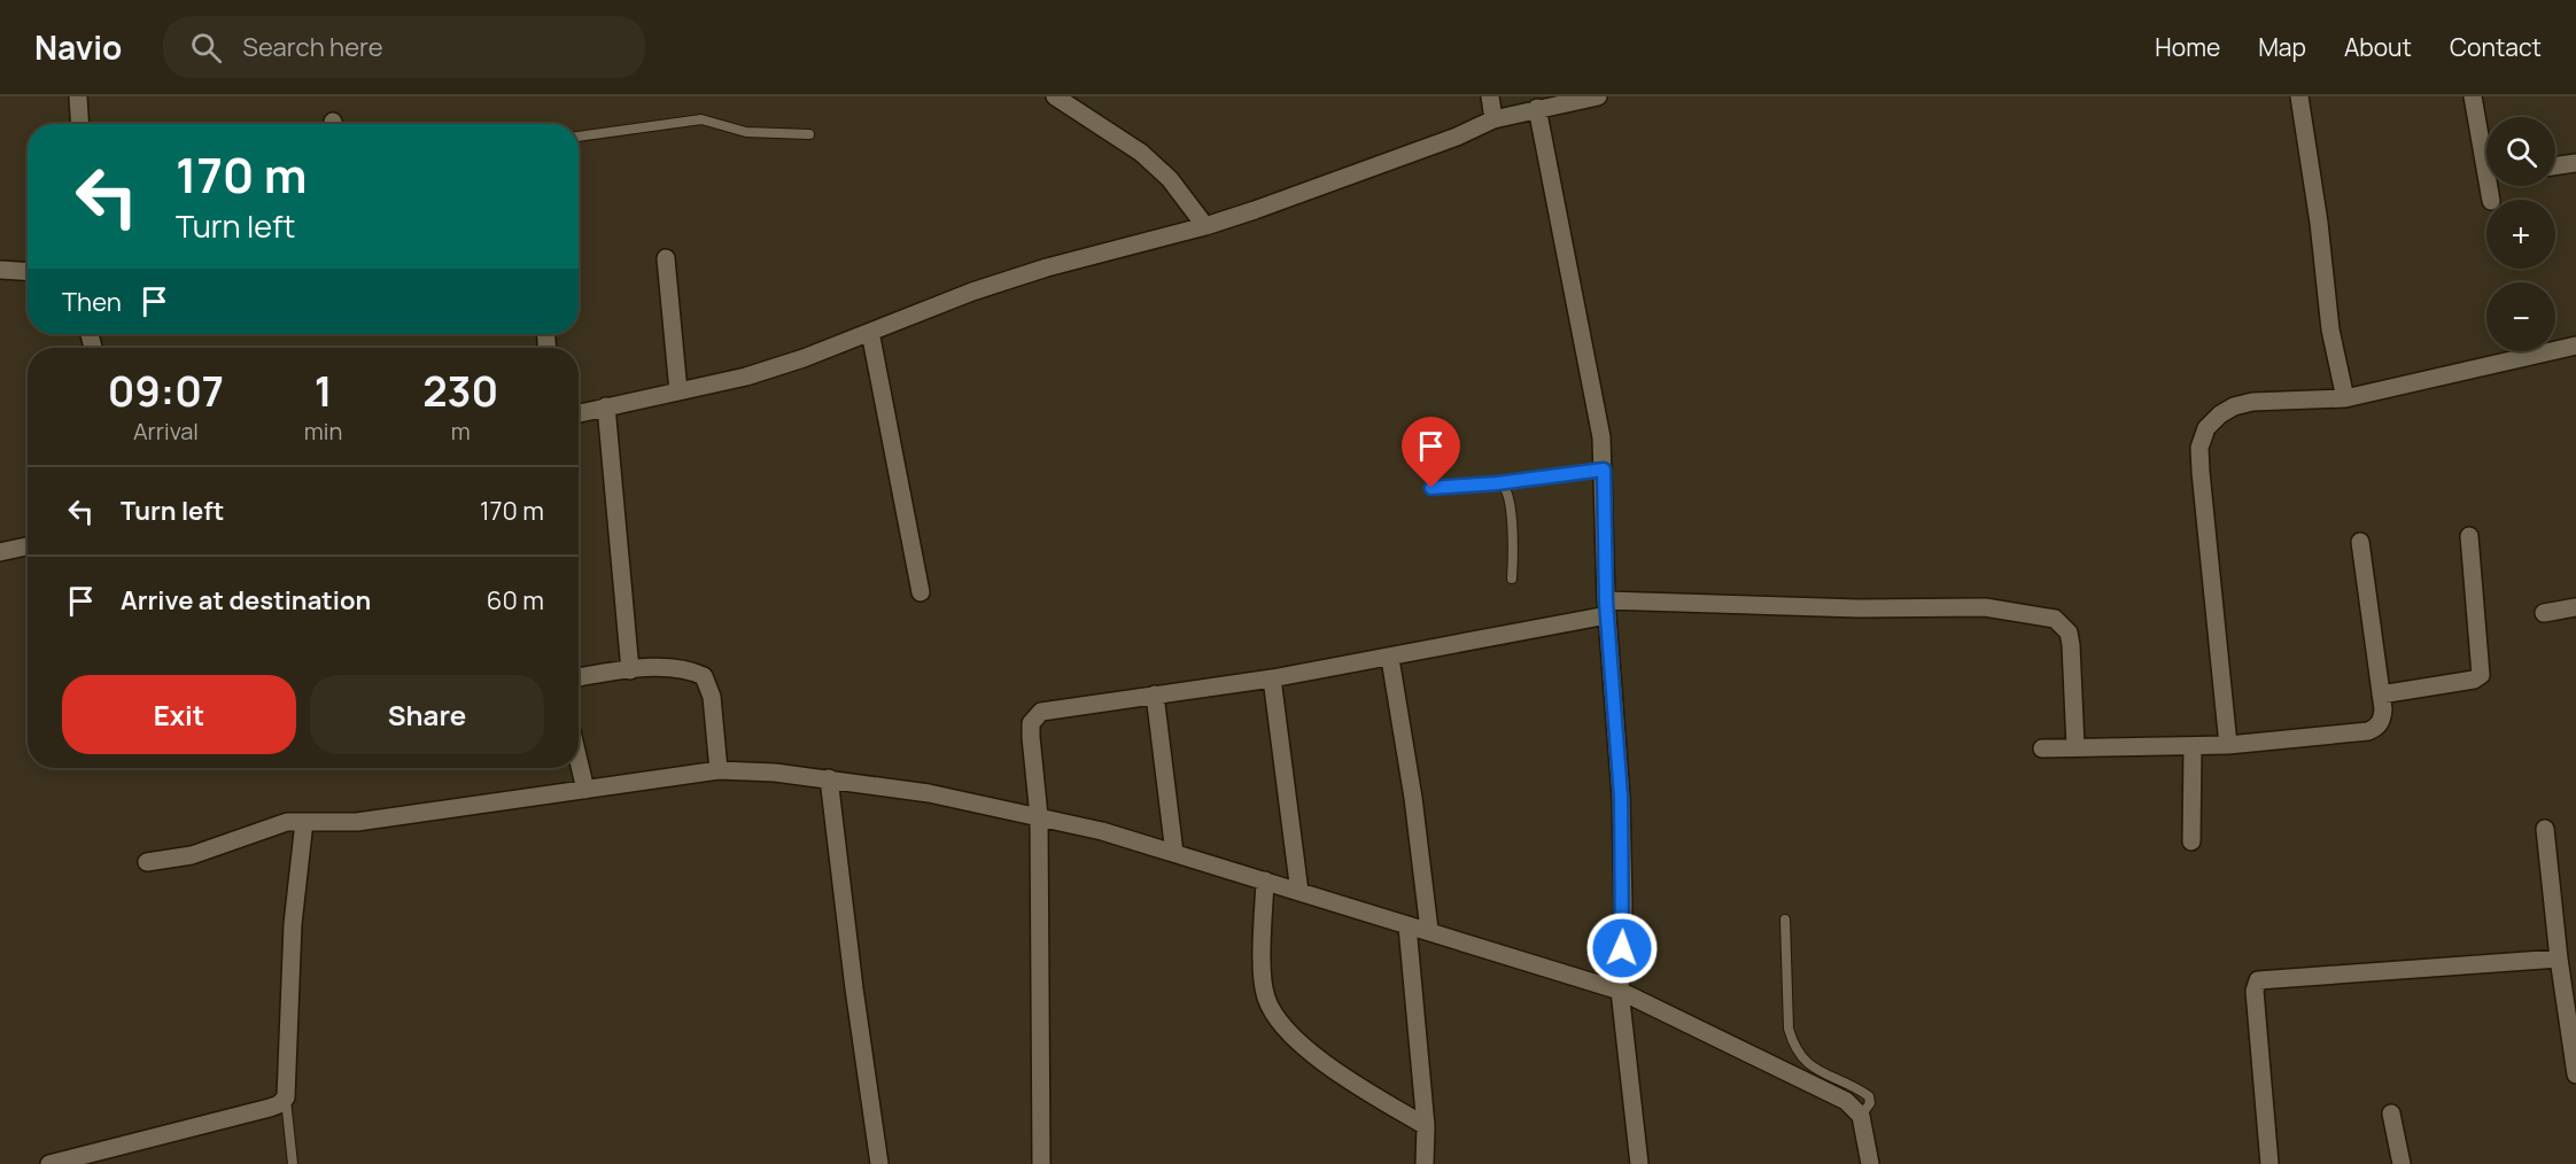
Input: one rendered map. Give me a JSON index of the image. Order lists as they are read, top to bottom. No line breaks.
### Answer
{"page":{"header":"Navio","search":"Search here","nav":["Home","Map","About","Contact"],"map_buttons":["+","−"],"turn":["170 m","Turn left"],"then":"Then","eta":["09:07","Arrival","1","min","230","m"],"list":[{"name":"Turn left","value":"170 m"},{"name":"Arrive at destination","value":"60 m"}],"buttons":["Exit","Share"]}}
